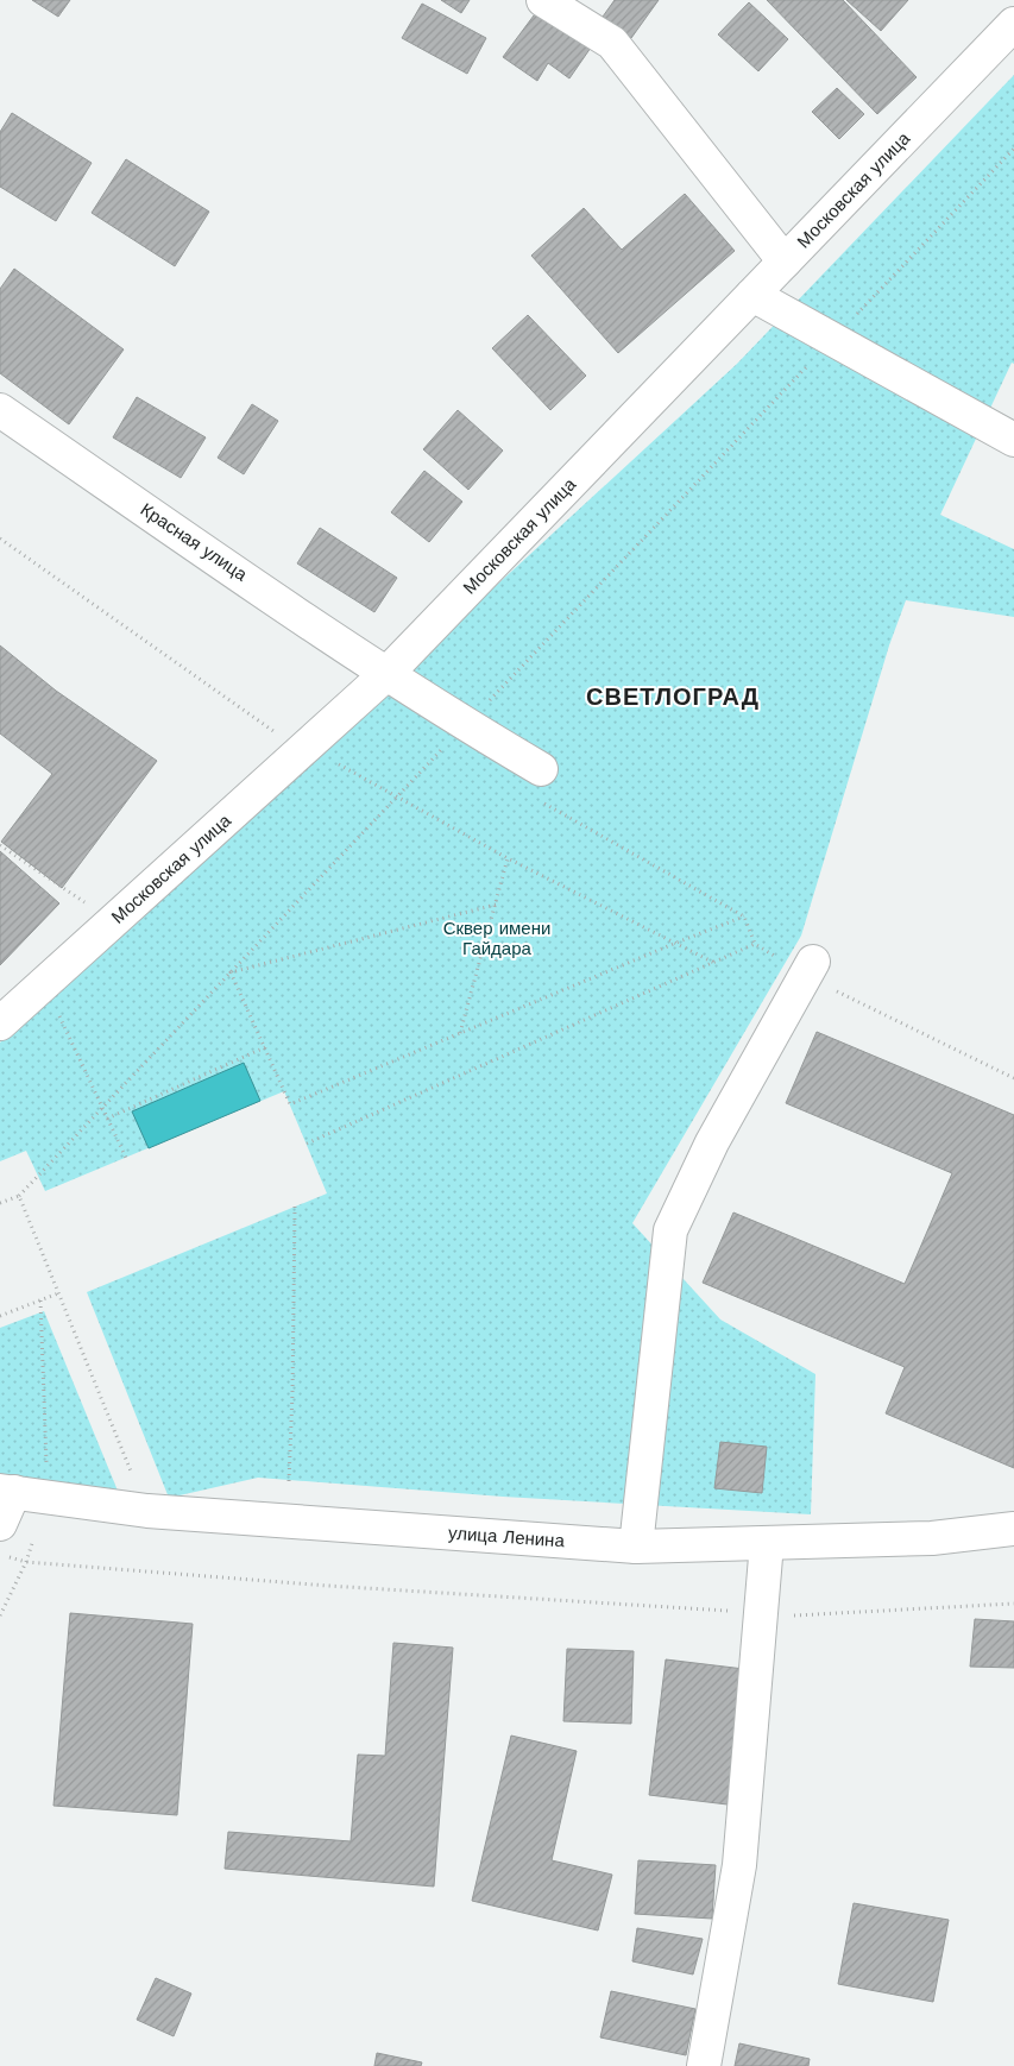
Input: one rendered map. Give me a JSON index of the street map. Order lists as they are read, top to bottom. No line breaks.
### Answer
{"streets":{"street":["Московская улица","Красная улица","улица Ленина"]},"crossings":[["Московская улица","Красная улица"]],"districts":["СВЕТЛОГРАД"],"parks":["Сквер имени Гайдара"]}
